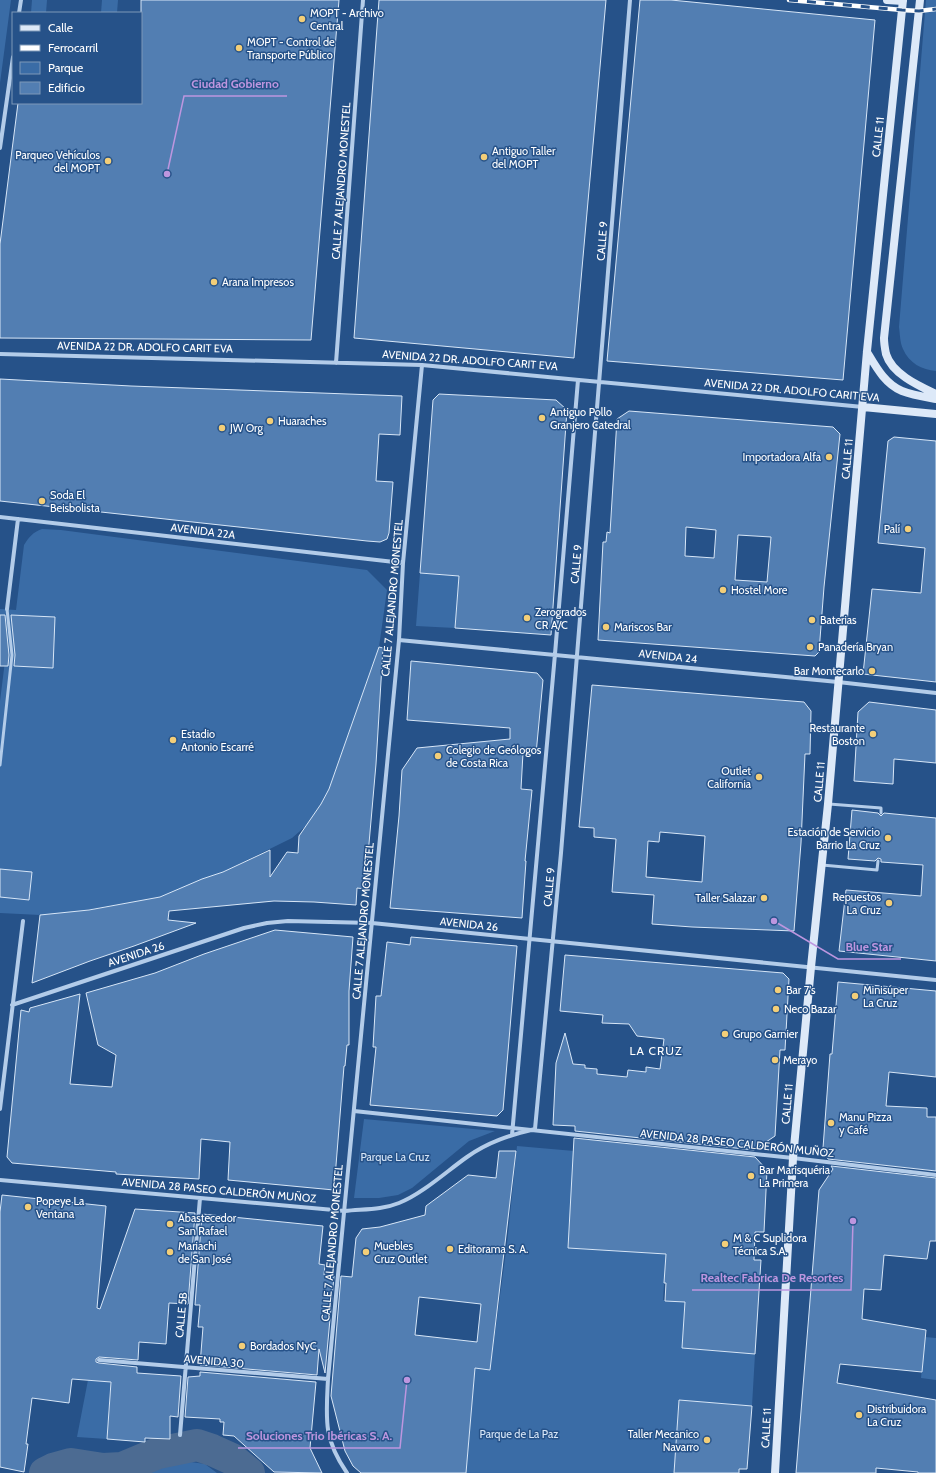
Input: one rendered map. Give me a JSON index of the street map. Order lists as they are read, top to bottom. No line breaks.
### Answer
{"streets":{"main road":["CALLE 11","AVENIDA 22 DR. ADOLFO CARIT EVA"],"street":["CALLE 7 ALEJANDRO MONESTEL","CALLE 9","AVENIDA 22A","AVENIDA 24","AVENIDA 26","AVENIDA 28 PASEO CALDERÓN MUÑOZ","CALLE 5B","AVENIDA 30"]},"crossings":[["CALLE 11","AVENIDA 22 DR. ADOLFO CARIT EVA"],["CALLE 11","AVENIDA 24"],["CALLE 11","AVENIDA 26"],["CALLE 11","AVENIDA 28 PASEO CALDERÓN MUÑOZ"],["CALLE 7 ALEJANDRO MONESTEL","AVENIDA 22 DR. ADOLFO CARIT EVA"],["CALLE 7 ALEJANDRO MONESTEL","AVENIDA 22A"],["CALLE 7 ALEJANDRO MONESTEL","AVENIDA 24"],["CALLE 7 ALEJANDRO MONESTEL","AVENIDA 26"],["CALLE 7 ALEJANDRO MONESTEL","AVENIDA 28 PASEO CALDERÓN MUÑOZ"],["CALLE 7 ALEJANDRO MONESTEL","AVENIDA 30"],["CALLE 9","AVENIDA 22 DR. ADOLFO CARIT EVA"],["CALLE 9","AVENIDA 24"],["CALLE 9","AVENIDA 26"],["CALLE 9","AVENIDA 28 PASEO CALDERÓN MUÑOZ"],["AVENIDA 28 PASEO CALDERÓN MUÑOZ","CALLE 5B"],["CALLE 5B","AVENIDA 30"]],"districts":["LA CRUZ"],"parks":["Parque La Cruz","Parque de La Paz"],"places":["MOPT - Archivo Central","MOPT - Control de Transporte Público","Antiguo Taller del MOPT","Parqueo Vehículos del MOPT","Ciudad Gobierno","Arana Impresos","Antiguo Pollo Granjero Catedral","Huaraches","JW Org","Importadora Alfa","Soda El Beisbolista","Palí","Hostel More","Zerogrados CR A/C","Baterias","Mariscos Bar","Panadería Bryan","Bar Montecarlo","Restaurante Boston","Estadio Antonio Escarré","Colegio de Geólogos de Costa Rica","Outlet California","Estación de Servicio Barrio La Cruz","Taller Salazar","Repuestos La Cruz","Blue Star","Bar 7's","Minisúper La Cruz","Neco Bazar","Grupo Garnier","Merayo","Manu Pizza y Café","Bar Marisquéria La Primera","Popeye La Ventana","Realtec Fabrica De Resortes","Abastecedor San Rafael","M & C Suplidora Técnica S.A.","Editorama S. A.","Mariachi de San José","Muebles Cruz Outlet","Bordados NyC","Soluciones Trio Ibéricas S. A.","Distribuidora La Cruz","Taller Mecanico Navarro"],"legend":["Calle","Ferrocarril","Parque","Edificio"]}
